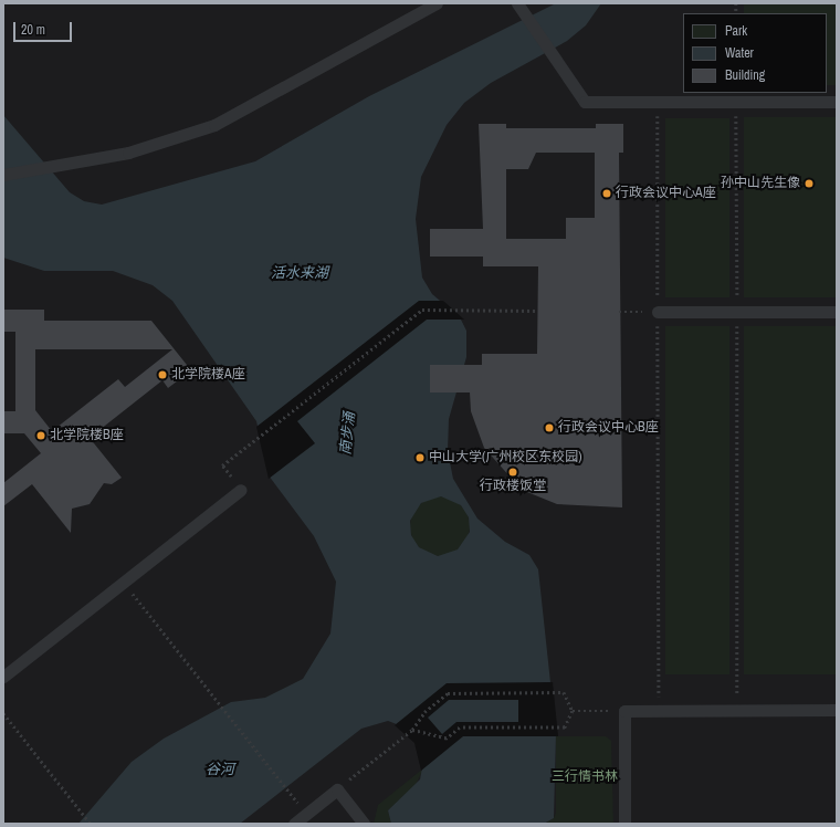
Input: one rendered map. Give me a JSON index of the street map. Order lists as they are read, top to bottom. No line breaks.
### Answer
{"water":["活水来湖","南步涌","谷河"],"parks":["三行情书林"],"places":["孙中山先生像","行政会议中心A座","北学院楼A座","行政会议中心B座","北学院楼B座","中山大学(广州校区东校园)","行政楼饭堂"],"legend":["Park","Water","Building"],"scale_bar":"20 m"}
